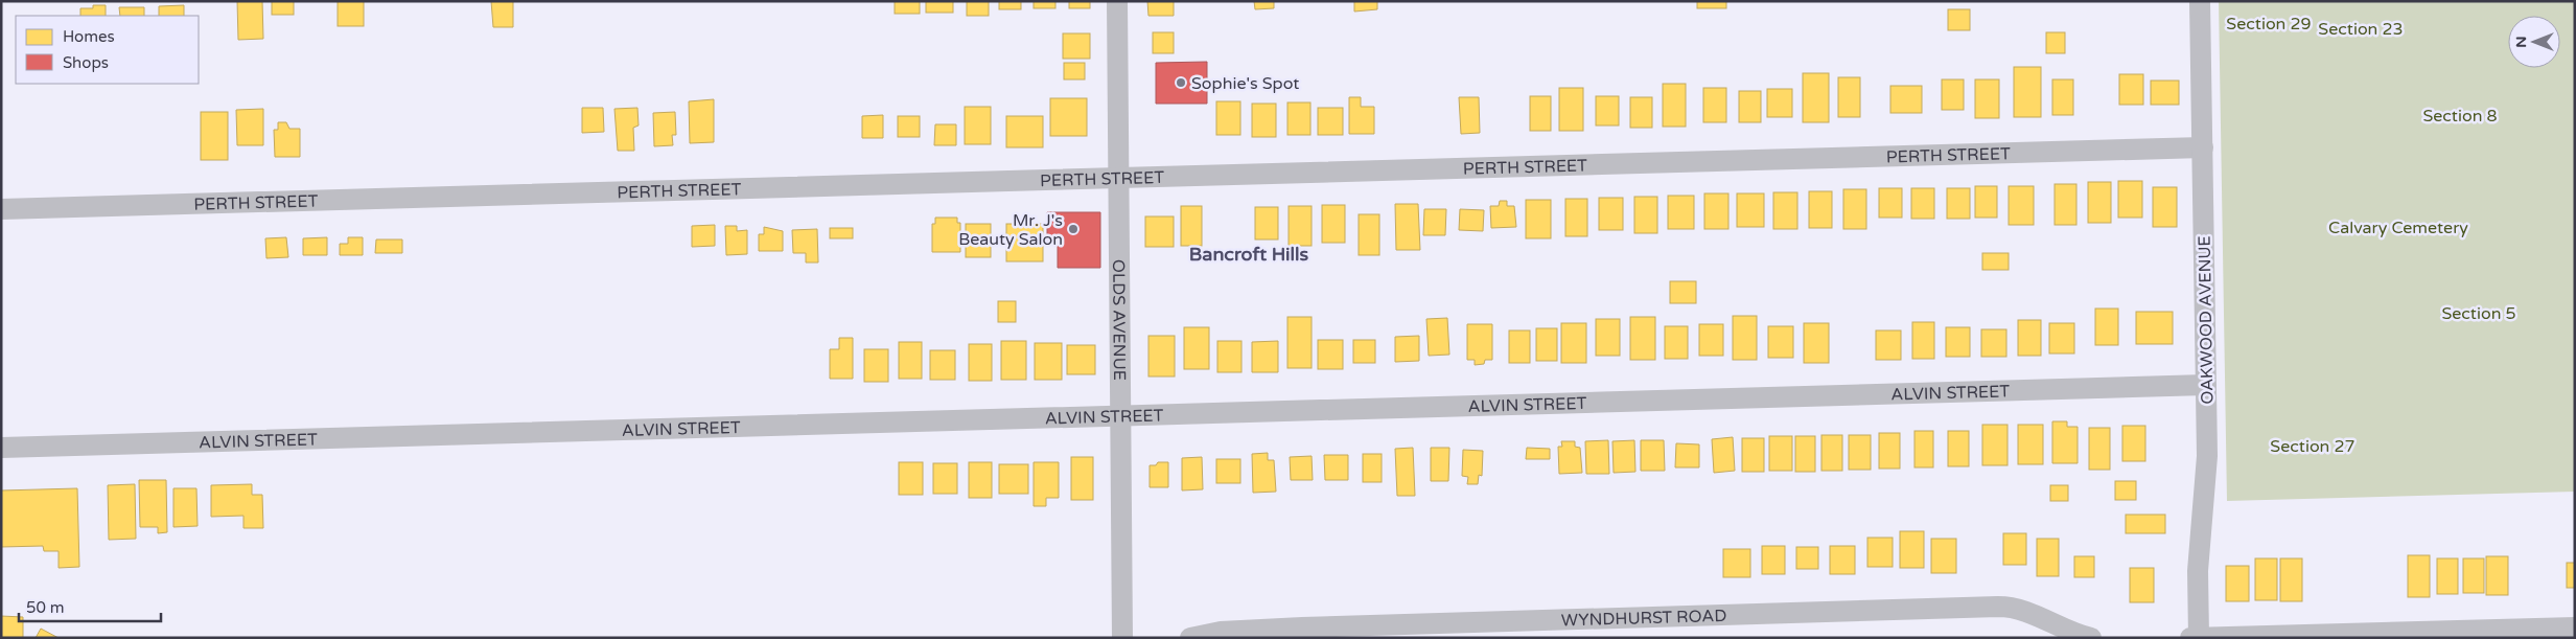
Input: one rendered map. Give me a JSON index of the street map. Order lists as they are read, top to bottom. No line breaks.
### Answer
{"streets":{"street":["PERTH STREET","OLDS AVENUE","OAKWOOD AVENUE","ALVIN STREET","WYNDHURST ROAD"]},"crossings":[["PERTH STREET","OLDS AVENUE"],["PERTH STREET","OAKWOOD AVENUE"],["OLDS AVENUE","ALVIN STREET"],["OAKWOOD AVENUE","ALVIN STREET"]],"districts":["Bancroft Hills"],"parks":["Section 29","Section 23","Section 8","Calvary Cemetery","Section 5","Section 27"],"places":["Sophie's Spot","Mr. J's Beauty Salon"],"legend":["Homes","Shops"],"scale_bar":"50 m","north":"left"}
